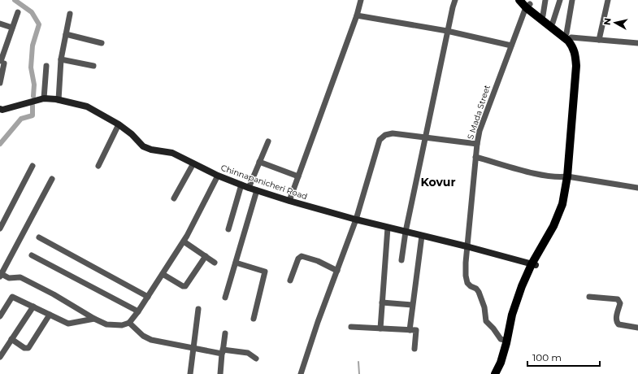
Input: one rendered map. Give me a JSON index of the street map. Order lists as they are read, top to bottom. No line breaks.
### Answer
{"streets":{"street":["S Mada Street","Chinnapanicheri Road"]},"crossings":[["S Mada Street","Chinnapanicheri Road"]],"districts":["Kovur"],"scale_bar":"100 m","north":"left"}
